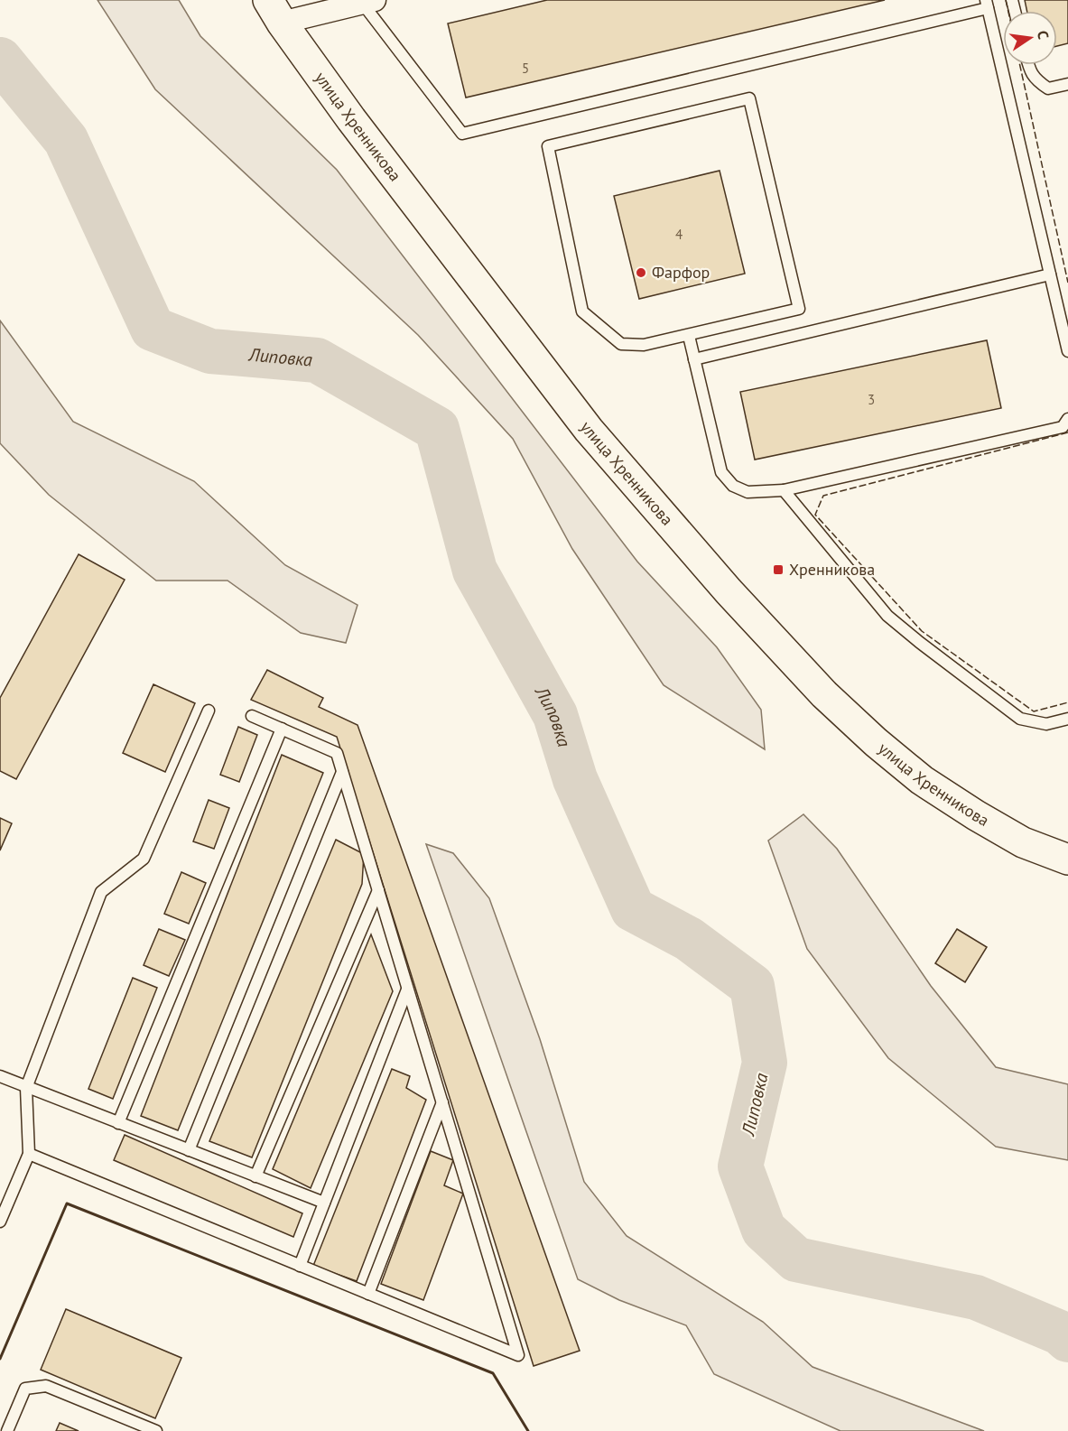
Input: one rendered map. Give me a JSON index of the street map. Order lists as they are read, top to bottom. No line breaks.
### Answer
{"streets":{"street":["улица Хренникова"]},"water":["Липовка"],"places":{"other":["Фарфор"],"transit":["Хренникова"]},"house_numbers":["5","4","3"],"north":"right"}
